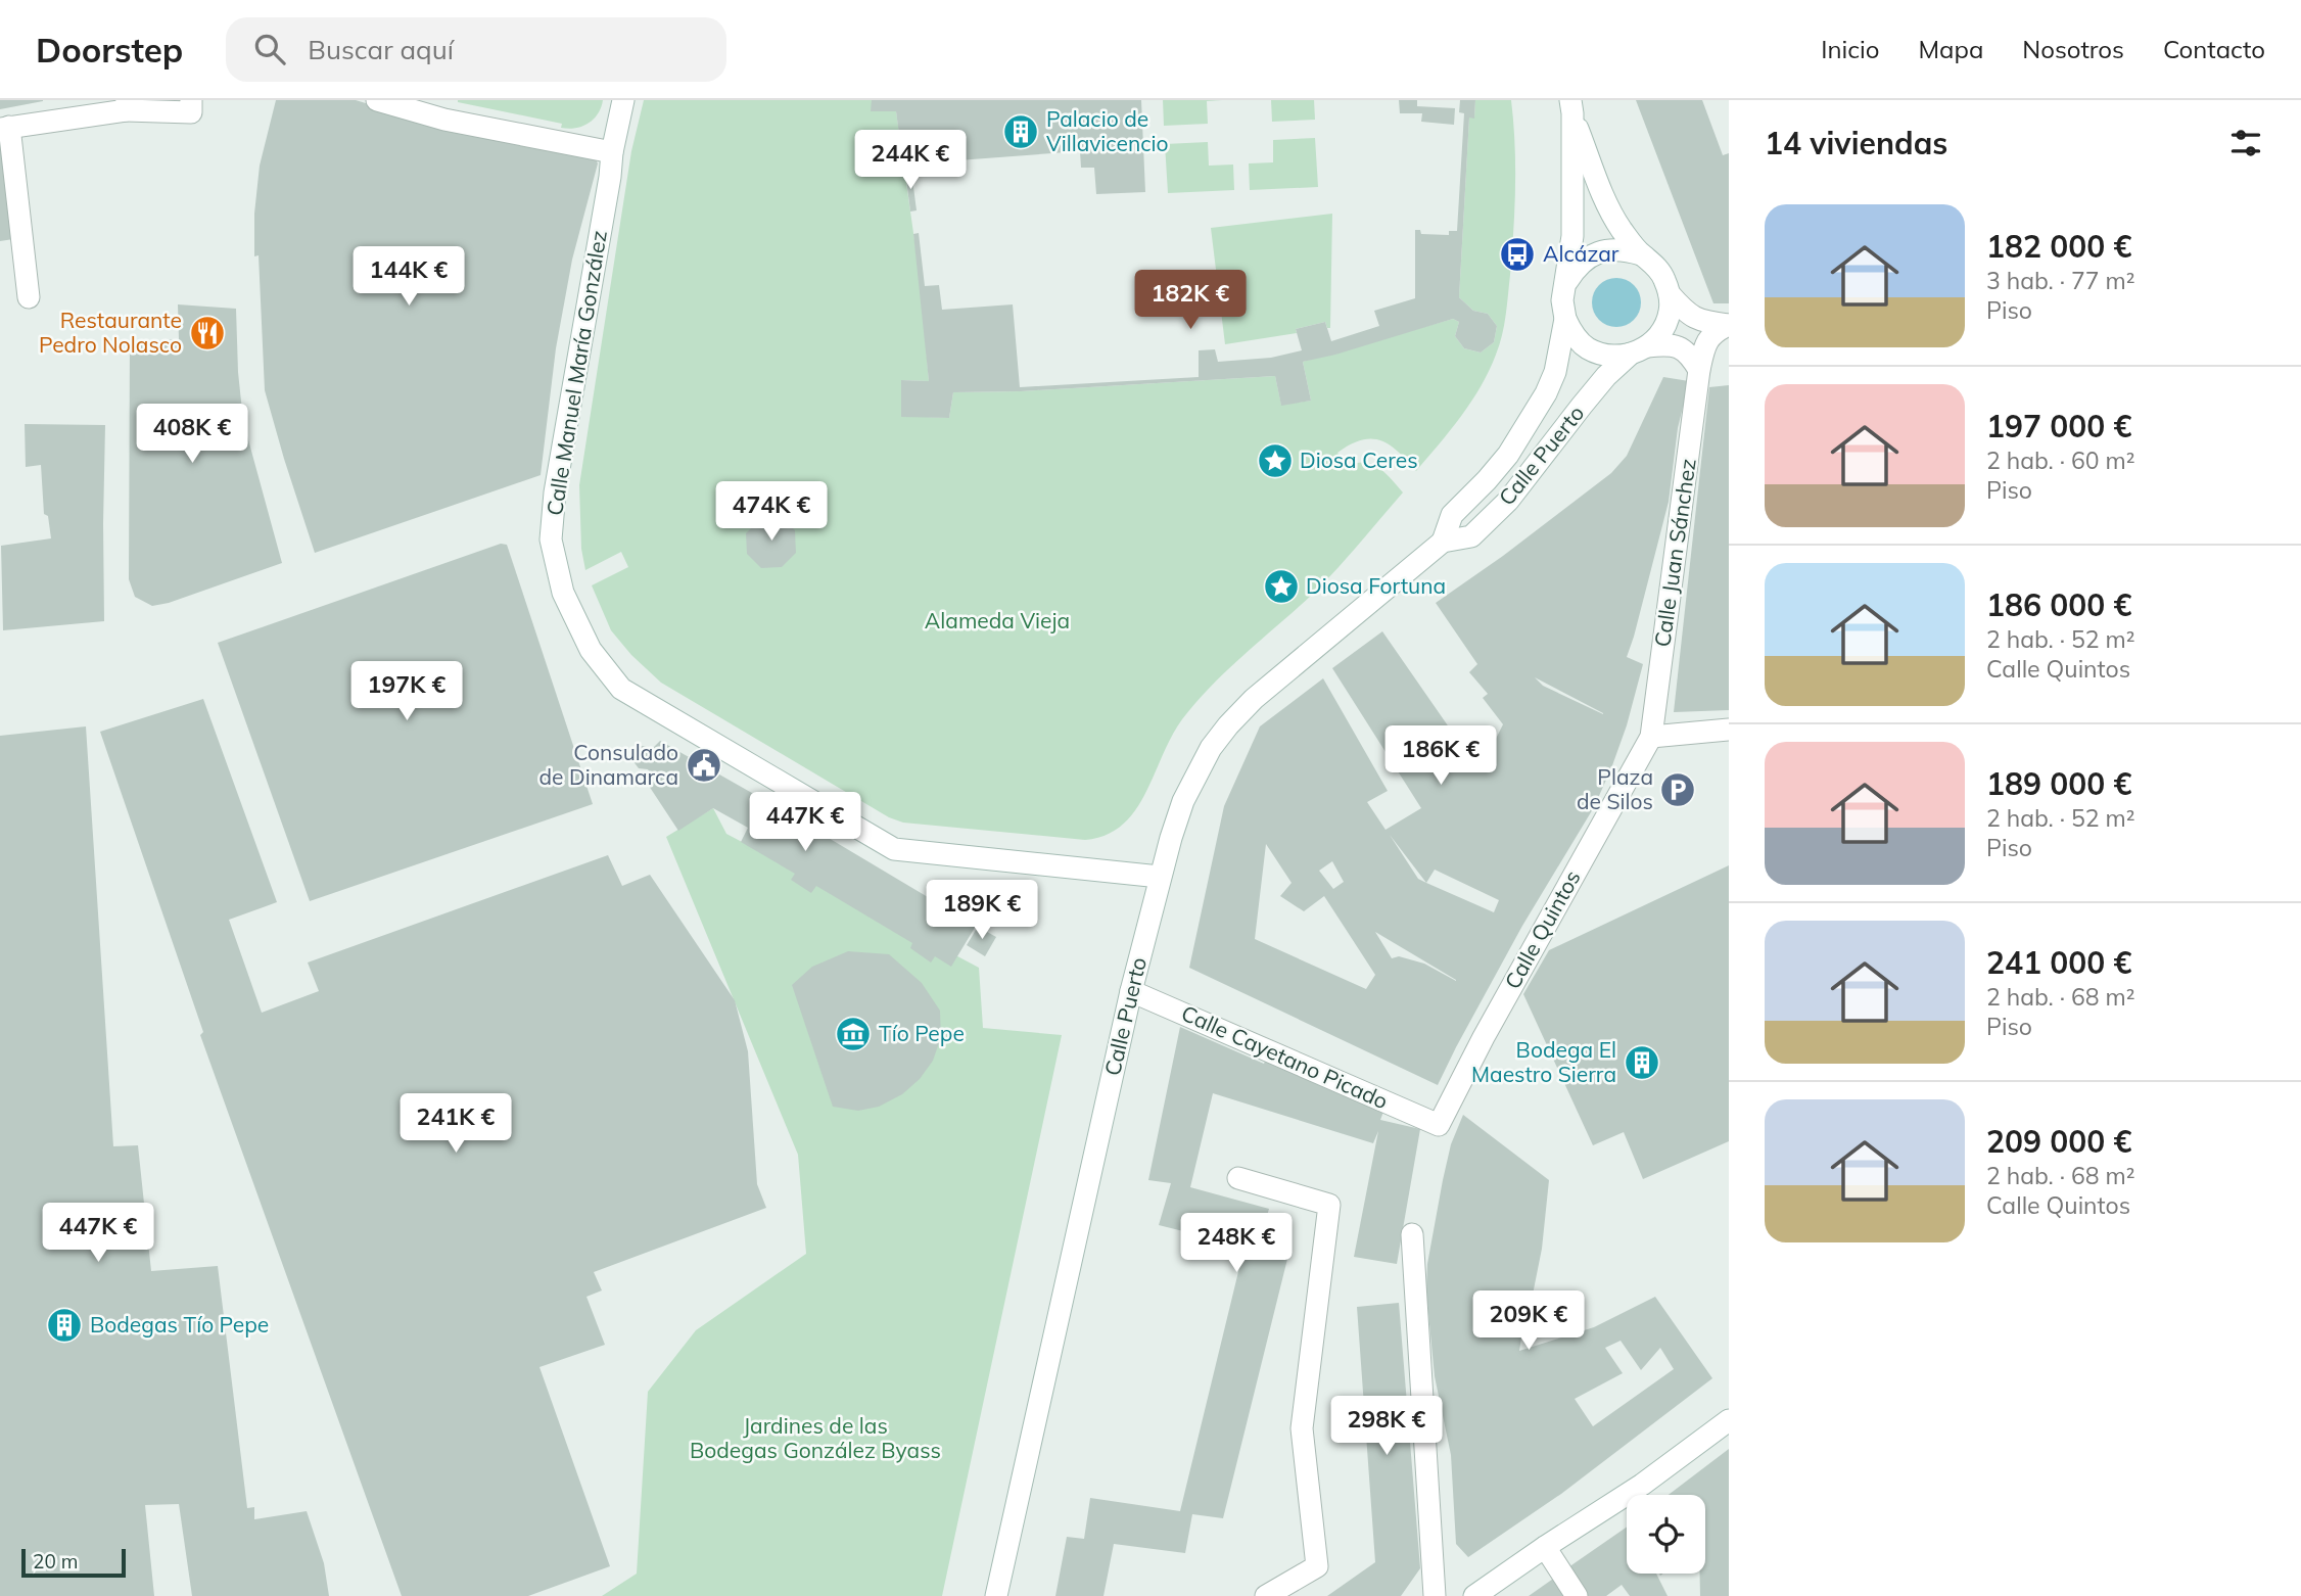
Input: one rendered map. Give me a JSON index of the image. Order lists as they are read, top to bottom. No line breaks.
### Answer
{"streets":{"street":["Calle Manuel María González","Calle Puerto","Calle Juan Sánchez","Calle Quintos","Calle Cayetano Picado"]},"crossings":[["Calle Manuel María González","Calle Puerto"],["Calle Puerto","Calle Cayetano Picado"],["Calle Juan Sánchez","Calle Quintos"],["Calle Quintos","Calle Cayetano Picado"]],"parks":["Alameda Vieja","Jardines de las Bodegas González Byass"],"places":{"building":["Palacio de Villavicencio","Bodega El Maestro Sierra","Bodegas Tío Pepe"],"bus stop":["Alcázar"],"restaurant":["Restaurante Pedro Nolasco"],"place":["Diosa Ceres","Diosa Fortuna"],"public building":["Consulado de Dinamarca"],"parking":["Plaza de Silos"],"museum":["Tío Pepe"]},"scale_bar":"20 m","page":{"header":"Doorstep","search":"Buscar aquí","nav":["Inicio","Mapa","Nosotros","Contacto"],"heading":"14 viviendas","price":["244K €","144K €","182K €","408K €","474K €","197K €","186K €","447K €","189K €","241K €","447K €","248K €","209K €","298K €"],"list":[{"name":"182 000 €","note":"3 hab. · 77 m² · Piso"},{"name":"197 000 €","note":"2 hab. · 60 m² · Piso"},{"name":"186 000 €","note":"2 hab. · 52 m² · Calle Quintos"},{"name":"189 000 €","note":"2 hab. · 52 m² · Piso"},{"name":"241 000 €","note":"2 hab. · 68 m² · Piso"},{"name":"209 000 €","note":"2 hab. · 68 m² · Calle Quintos"}],"scale":"20 m"}}
